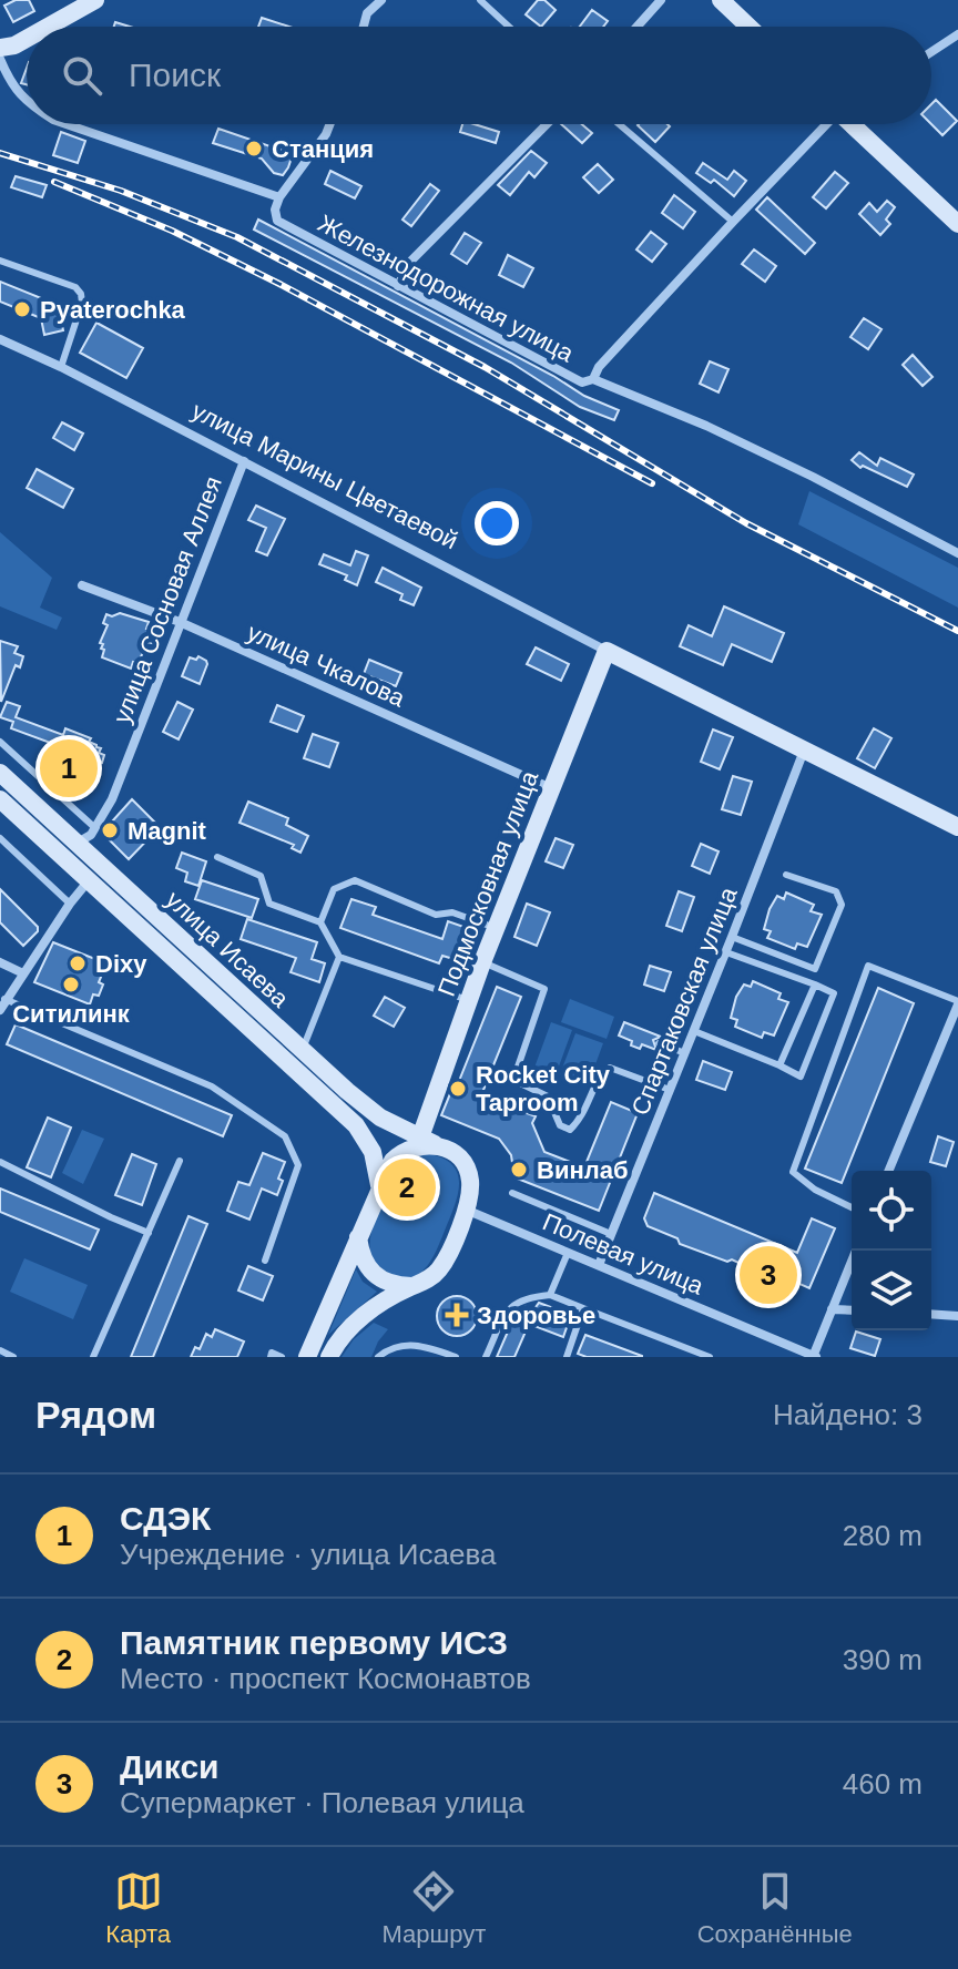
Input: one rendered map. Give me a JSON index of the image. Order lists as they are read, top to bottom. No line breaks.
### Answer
{"streets":{"main road":["улица Марины Цветаевой","Подмосковная улица","улица Исаева"],"street":["Железнодорожная улица","улица Сосновая Аллея","улица Чкалова","Спартаковская улица","Полевая улица"]},"crossings":[["улица Марины Цветаевой","улица Сосновая Аллея"],["улица Марины Цветаевой","Подмосковная улица"],["улица Марины Цветаевой","Спартаковская улица"],["улица Сосновая Аллея","улица Чкалова"],["улица Сосновая Аллея","улица Исаева"],["улица Чкалова","Подмосковная улица"],["Подмосковная улица","улица Исаева"],["Подмосковная улица","Полевая улица"],["улица Исаева","Полевая улица"],["Спартаковская улица","Полевая улица"]],"places":{"other":["Станция","Pyaterochka","Magnit","Dixy","Ситилинк","Rocket City Taproom","Винлаб"],"health":["Здоровье"]},"page":{"search":"Поиск","pins":["1","2","3"],"heading":["Рядом","Найдено: 3"],"list":[{"mark":"1","name":"СДЭК","note":"Учреждение · улица Исаева","value":"280 m"},{"mark":"2","name":"Памятник первому ИСЗ","note":"Место · проспект Космонавтов","value":"390 m"},{"mark":"3","name":"Дикси","note":"Супермаркет · Полевая улица","value":"460 m"}],"nav":["Карта","Маршрут","Сохранённые"]}}
